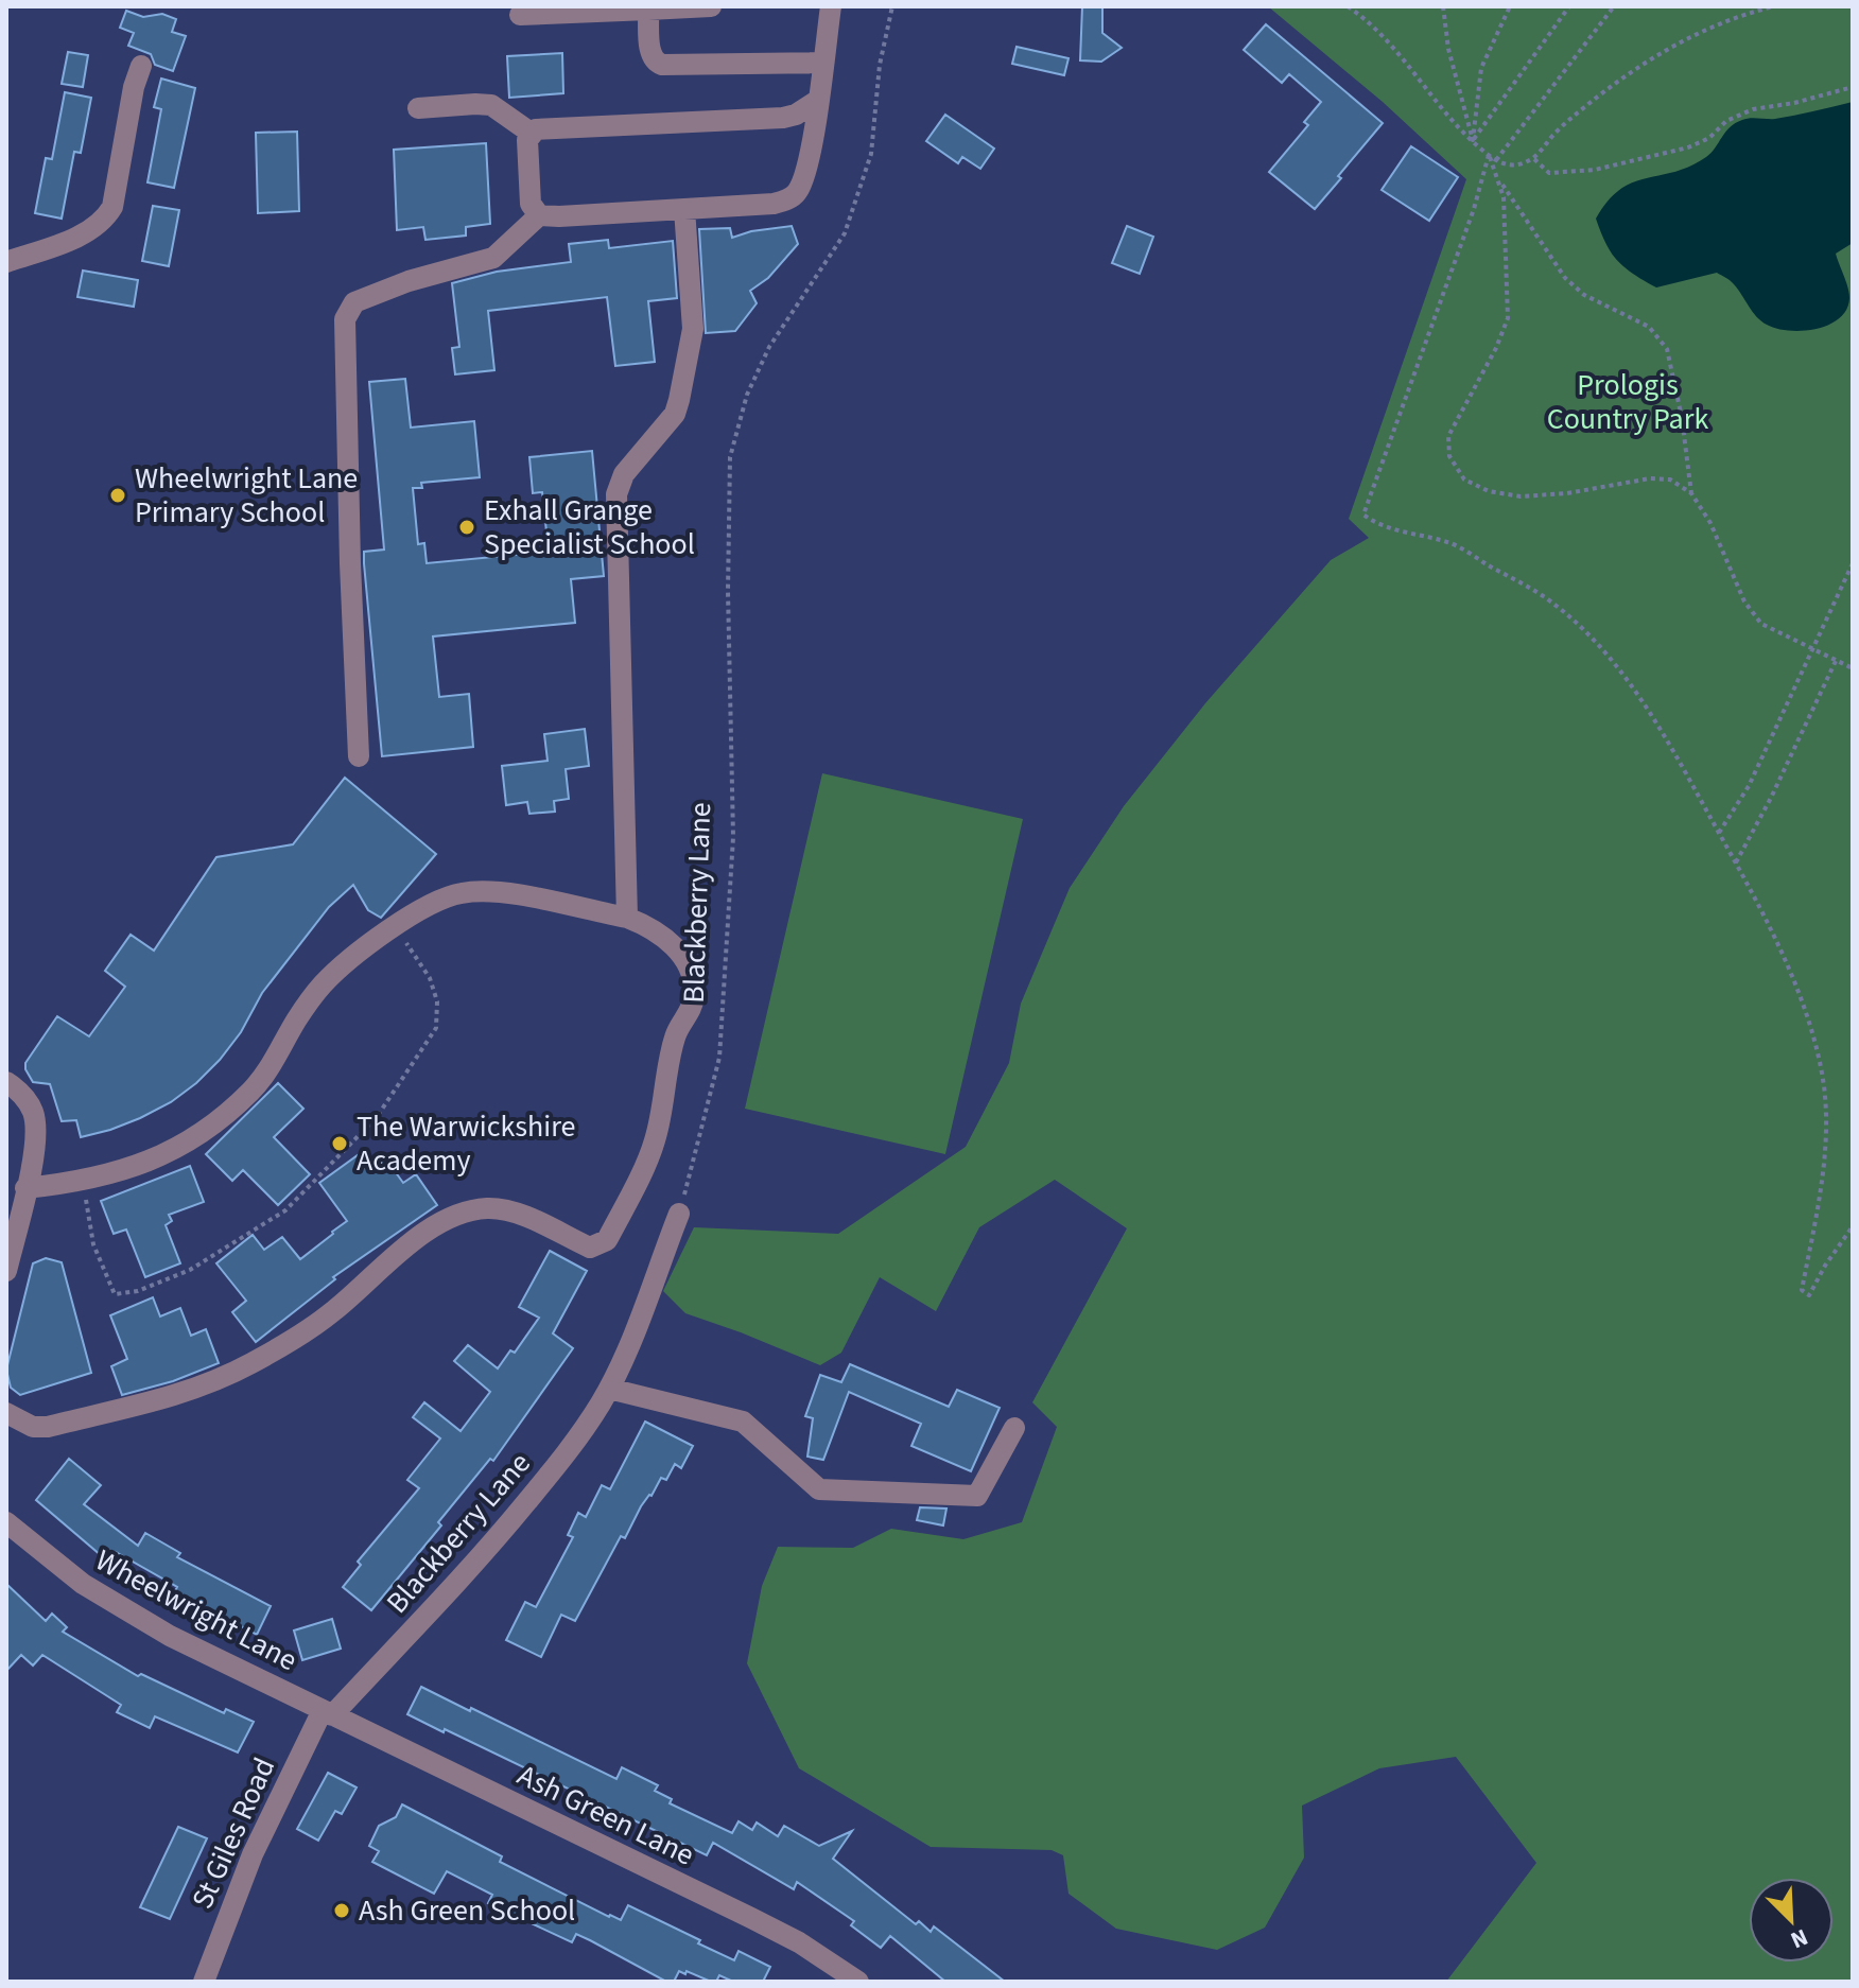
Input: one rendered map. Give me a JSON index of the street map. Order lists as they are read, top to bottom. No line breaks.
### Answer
{"streets":{"street":["Blackberry Lane","Wheelwright Lane","Ash Green Lane","St Giles Road"]},"crossings":[["Blackberry Lane","Wheelwright Lane"],["Blackberry Lane","Ash Green Lane"],["Blackberry Lane","St Giles Road"],["Wheelwright Lane","Ash Green Lane"],["Wheelwright Lane","St Giles Road"],["Ash Green Lane","St Giles Road"]],"parks":["Prologis Country Park"],"places":["Wheelwright Lane Primary School","Exhall Grange Specialist School","The Warwickshire Academy","Ash Green School"],"north":"bottom right"}
